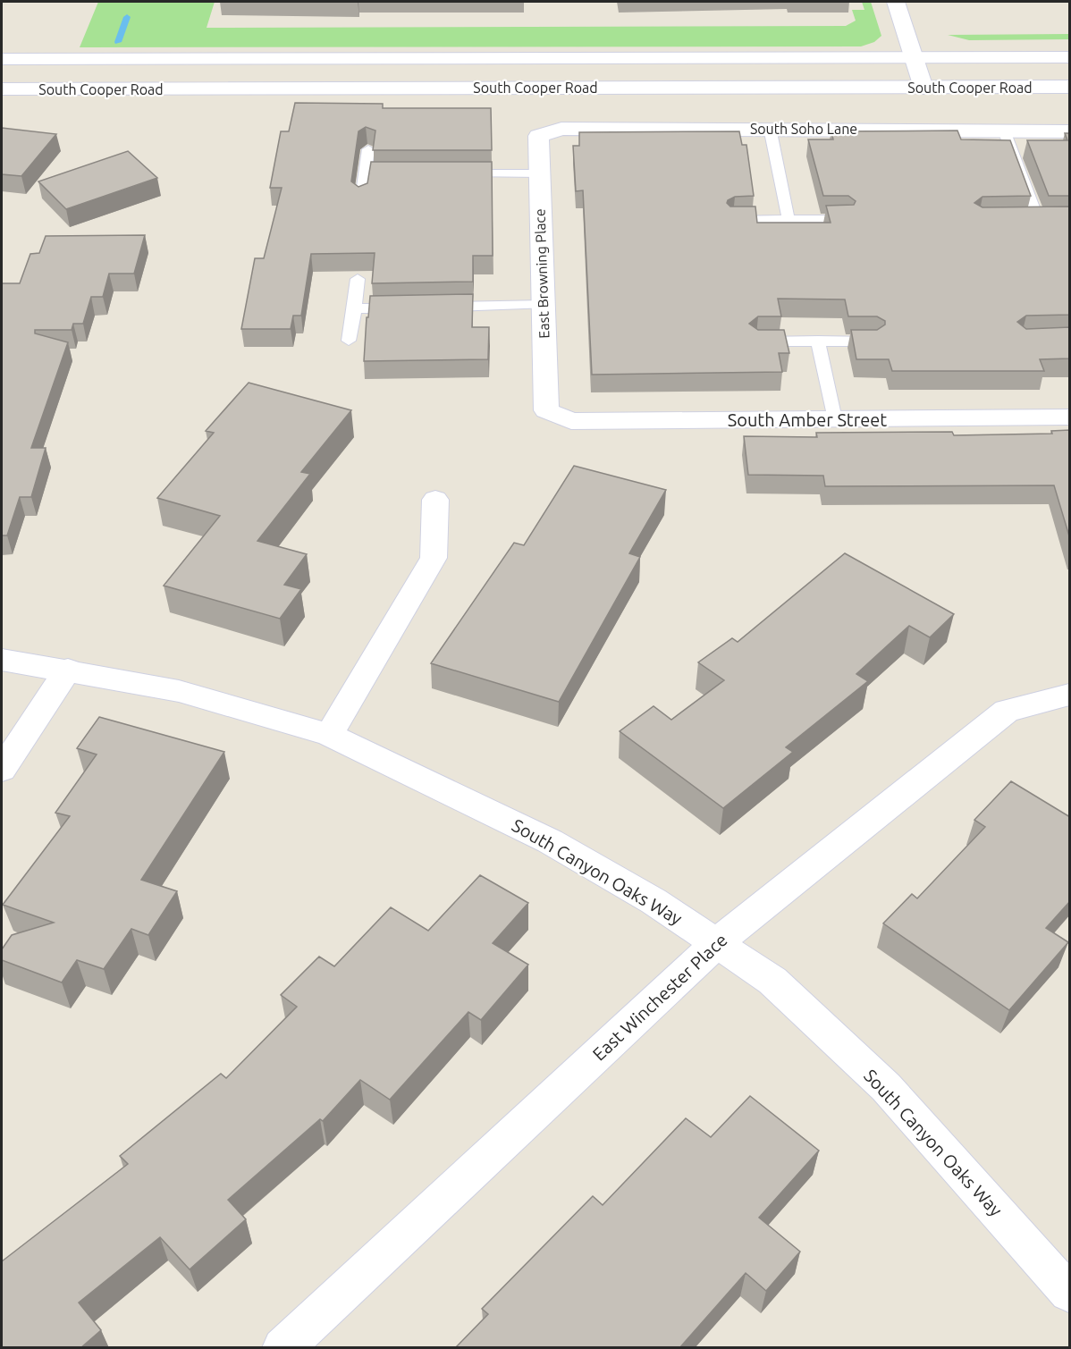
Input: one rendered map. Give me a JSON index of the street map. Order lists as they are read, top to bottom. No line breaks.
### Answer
{"streets":{"street":["South Cooper Road","South Soho Lane","East Browning Place","South Amber Street","South Canyon Oaks Way","East Winchester Place"]},"crossings":[["South Soho Lane","East Browning Place"],["East Browning Place","South Amber Street"],["South Canyon Oaks Way","East Winchester Place"]]}
